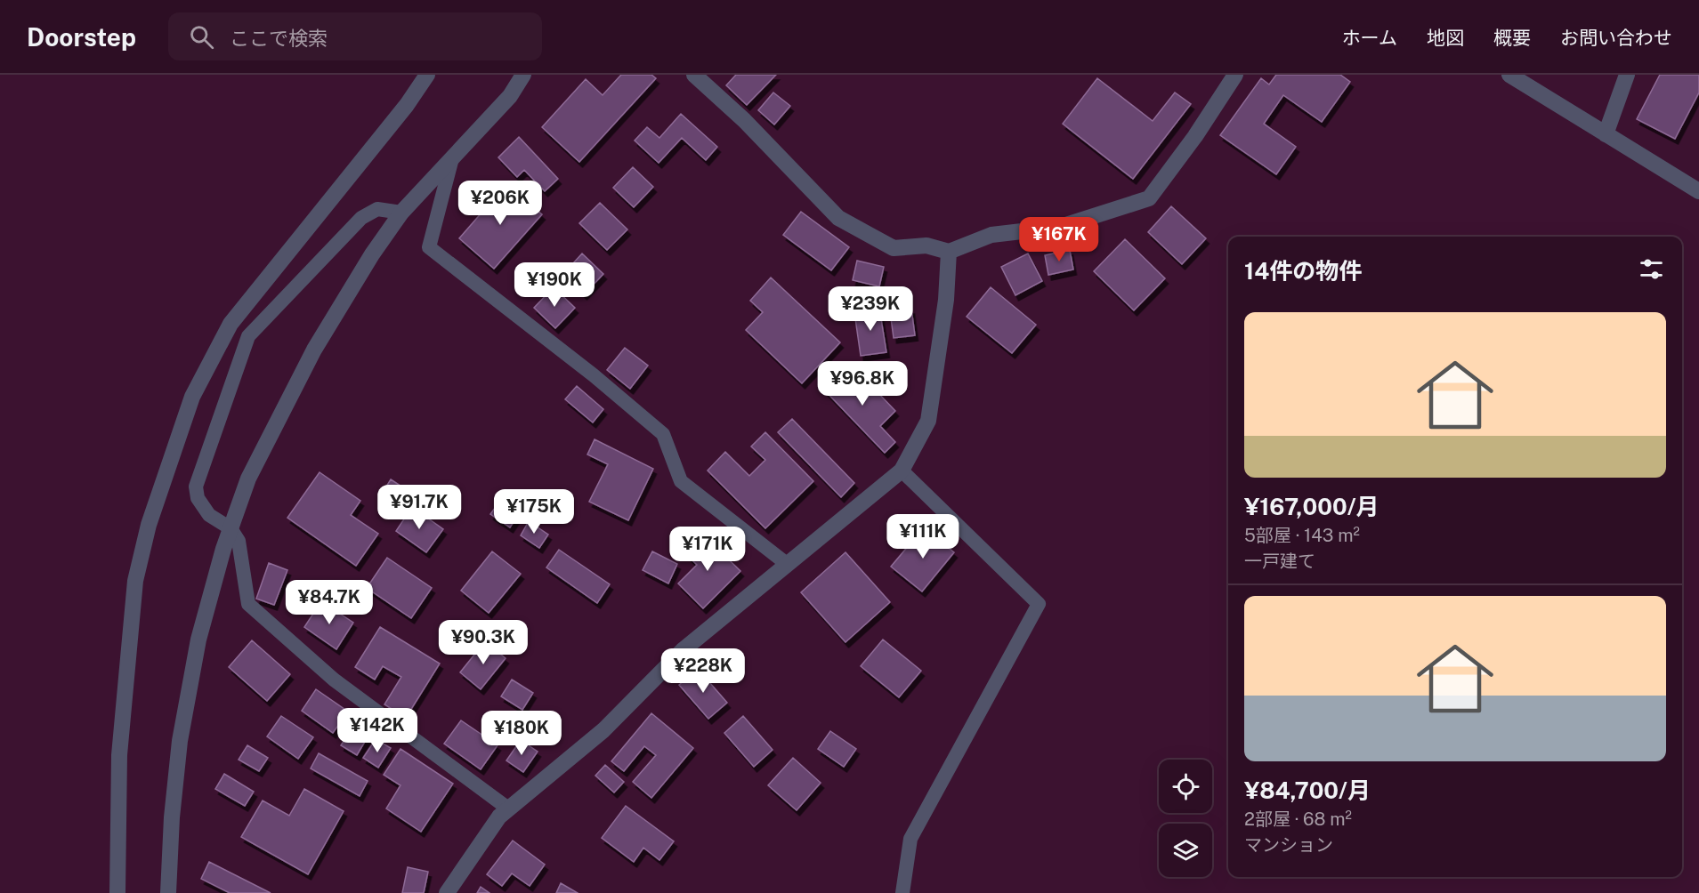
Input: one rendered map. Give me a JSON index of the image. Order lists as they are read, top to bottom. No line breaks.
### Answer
{"page":{"header":"Doorstep","search":"ここで検索","nav":["ホーム","地図","概要","お問い合わせ"],"price":["¥206K","¥167K","¥190K","¥239K","¥96.8K","¥91.7K","¥175K","¥111K","¥171K","¥84.7K","¥90.3K","¥228K","¥142K","¥180K"],"heading":"14件の物件","list":[{"name":"¥167,000/月","note":"5部屋 · 143 m² · 一戸建て"},{"name":"¥84,700/月","note":"2部屋 · 68 m² · マンション"}]}}
